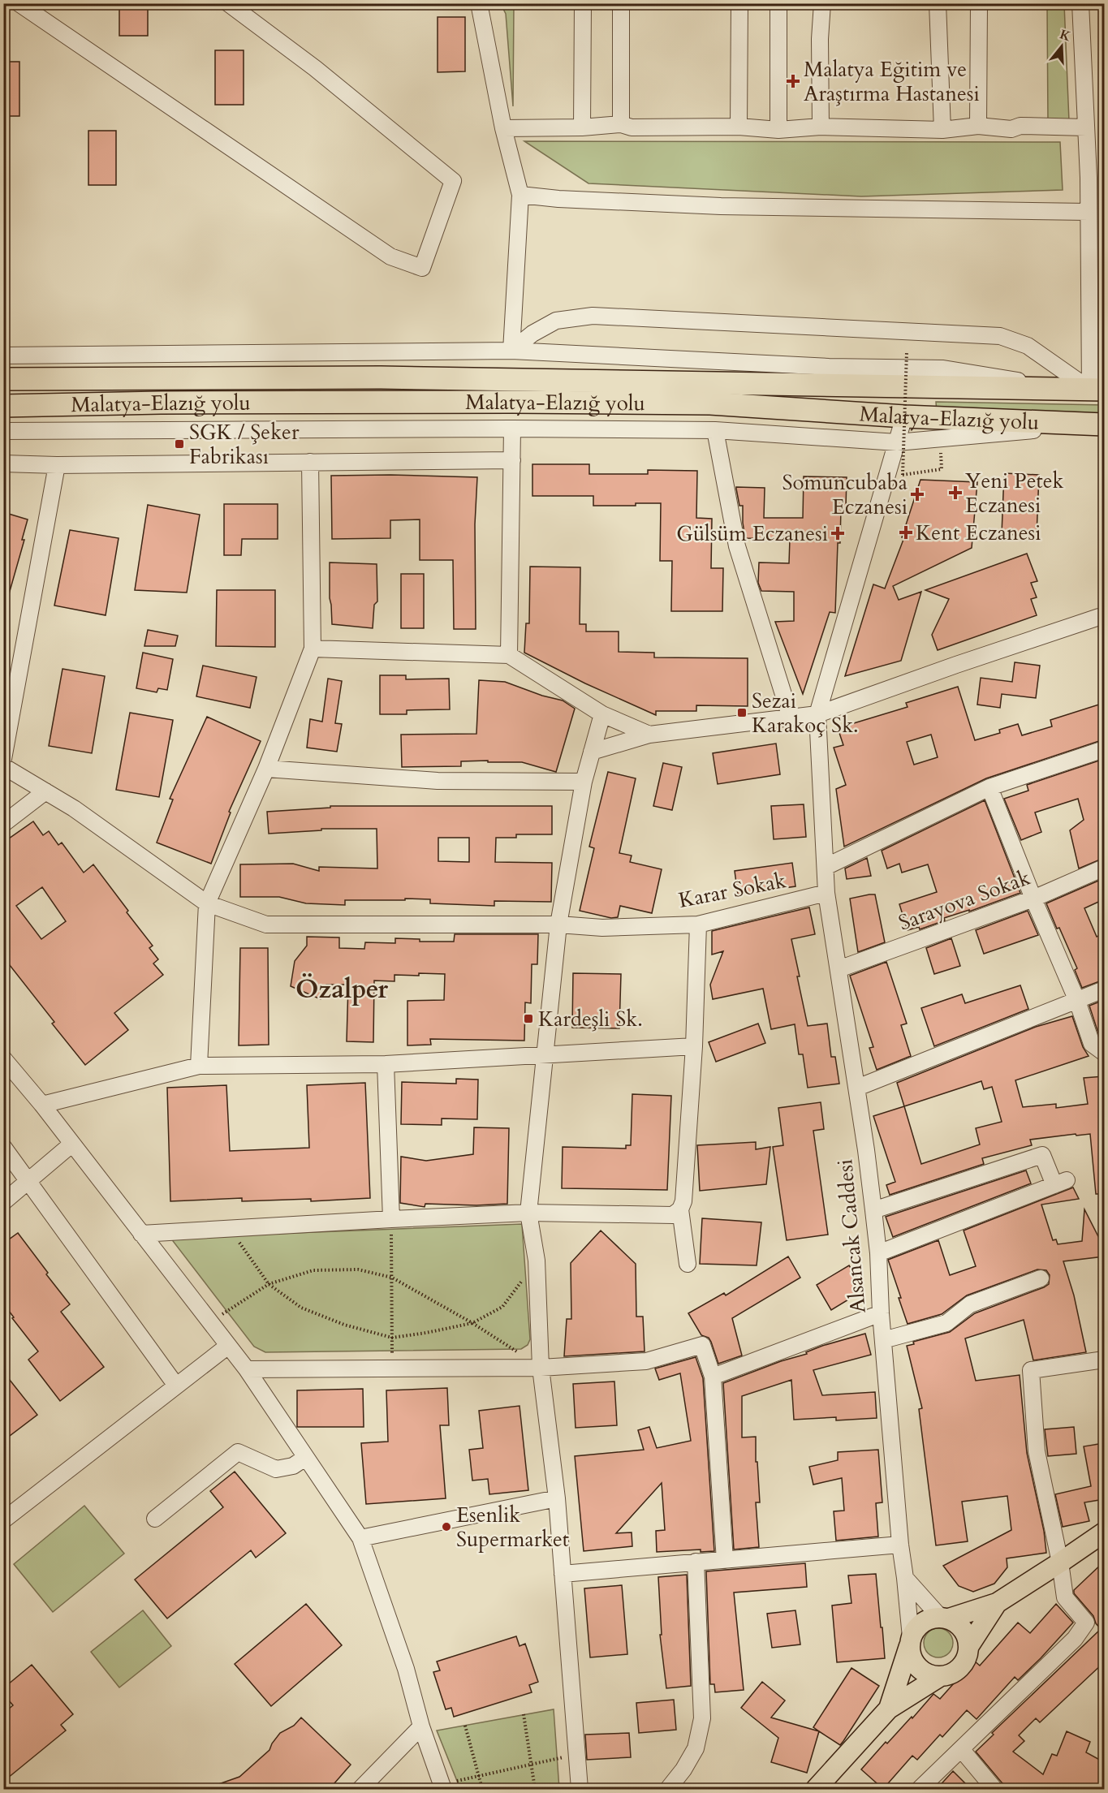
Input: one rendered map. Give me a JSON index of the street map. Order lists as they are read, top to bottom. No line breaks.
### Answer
{"streets":{"highway":["Malatya-Elazığ yolu"],"street":["Karar Sokak","Sarayova Sokak","Alsancak Caddesi"]},"crossings":[["Malatya-Elazığ yolu","Alsancak Caddesi"],["Karar Sokak","Alsancak Caddesi"],["Sarayova Sokak","Alsancak Caddesi"]],"districts":["Özalper"],"places":{"health":["Malatya Eğitim ve Araştırma Hastanesi","Yeni Petek Eczanesi","Somuncubaba Eczanesi","Kent Eczanesi","Gülsüm Eczanesi"],"transit":["SGK / Şeker Fabrikası","Sezai Karakoç Sk.","Kardeşli Sk."],"other":["Esenlik Supermarket"]},"north":"top"}
